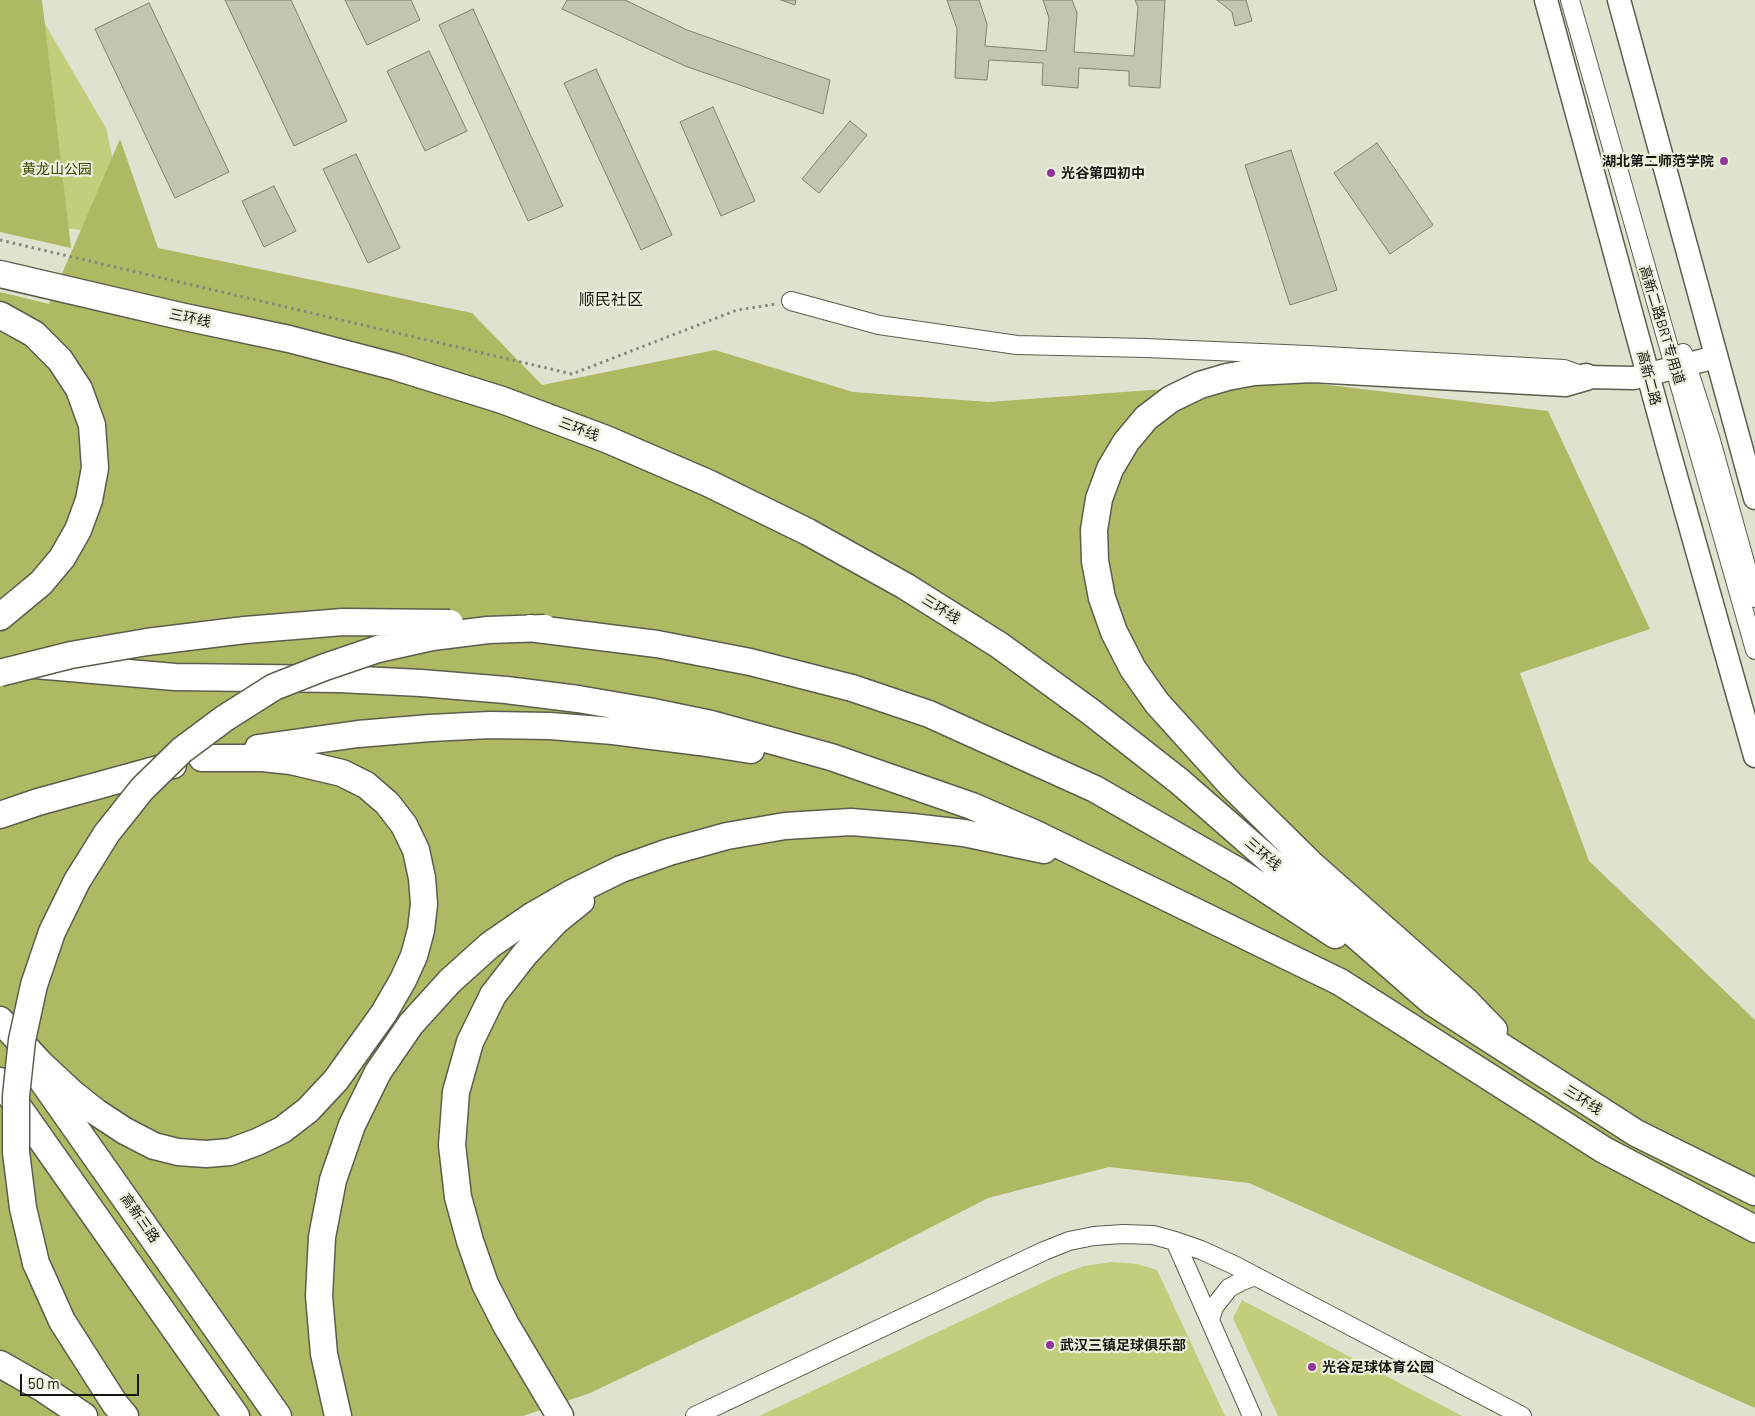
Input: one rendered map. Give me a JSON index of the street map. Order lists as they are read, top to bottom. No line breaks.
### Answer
{"streets":{"highway":["三环线","高新三路"],"main road":["高新二路"],"street":["高新二路BRT专用道"]},"districts":["顺民社区"],"parks":["黄龙山公园"],"places":["湖北第二师范学院","光谷第四初中","武汉三镇足球俱乐部","光谷足球体育公园"],"scale_bar":"50 m"}
